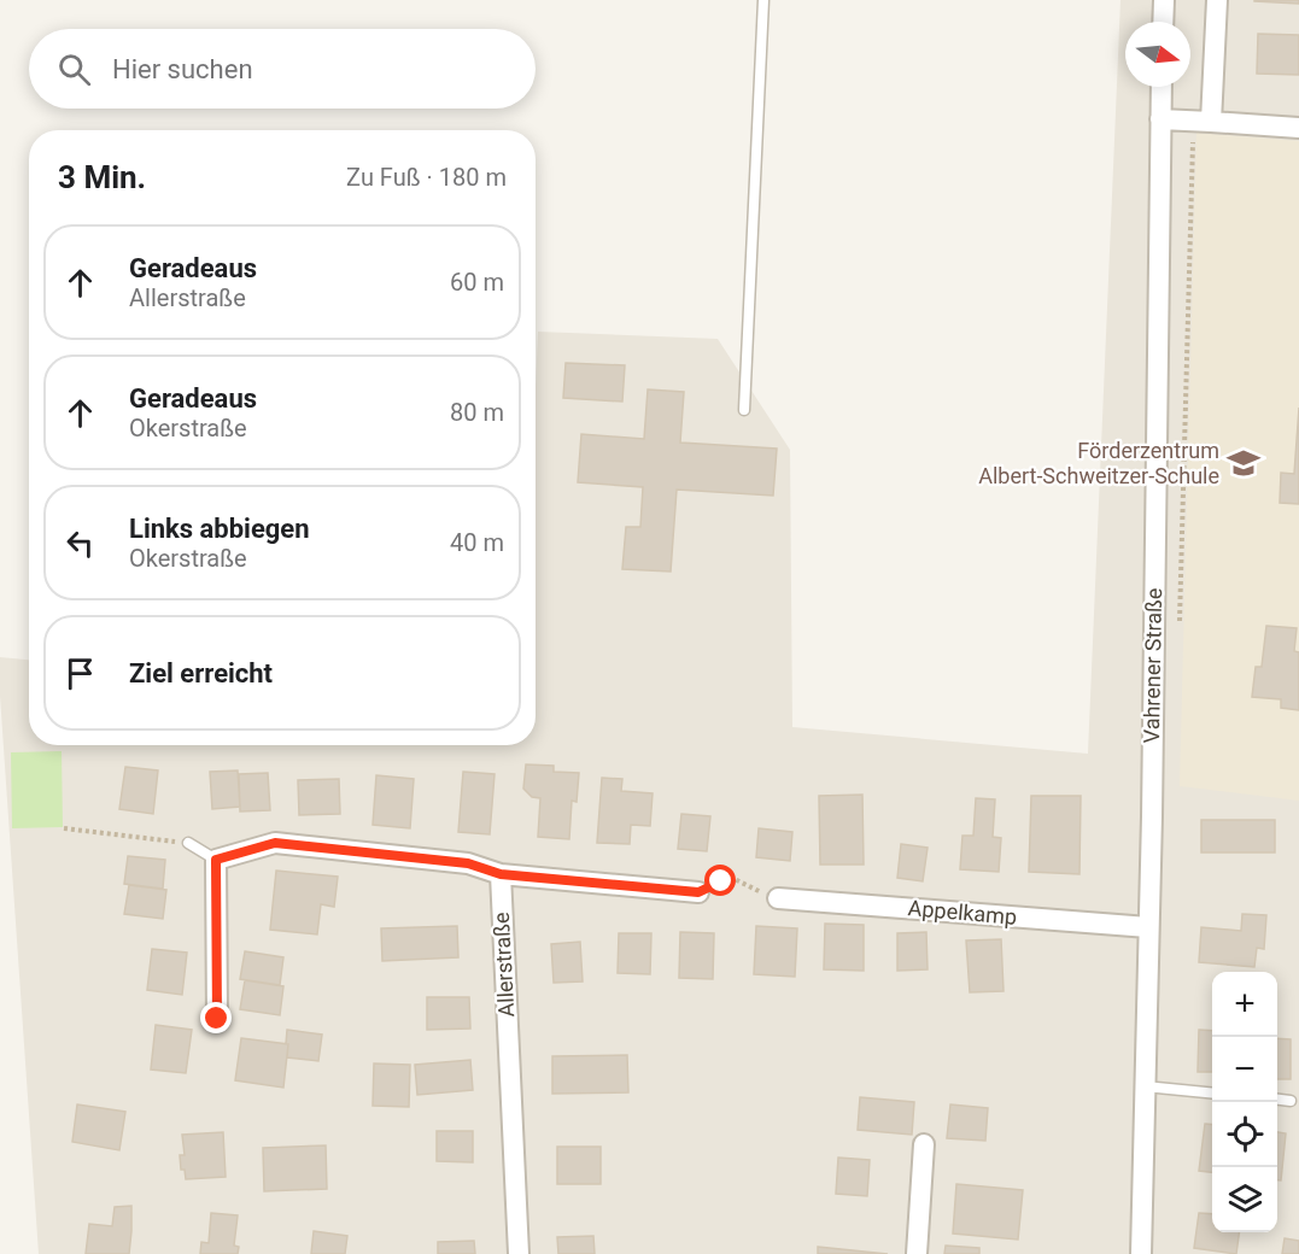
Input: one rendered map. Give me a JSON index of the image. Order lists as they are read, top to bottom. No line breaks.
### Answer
{"streets":{"street":["Vahrener Straße","Appelkamp","Allerstraße"]},"crossings":[["Vahrener Straße","Appelkamp"]],"places":{"school or university":["Förderzentrum Albert-Schweitzer-Schule"]},"north":"right","page":{"search":"Hier suchen","heading":["3 Min.","Zu Fuß · 180 m"],"list":[["Geradeaus","Allerstraße","60 m"],["Geradeaus","Okerstraße","80 m"],["Links abbiegen","Okerstraße","40 m"],"Ziel erreicht"],"map_buttons":["+","−"]}}
